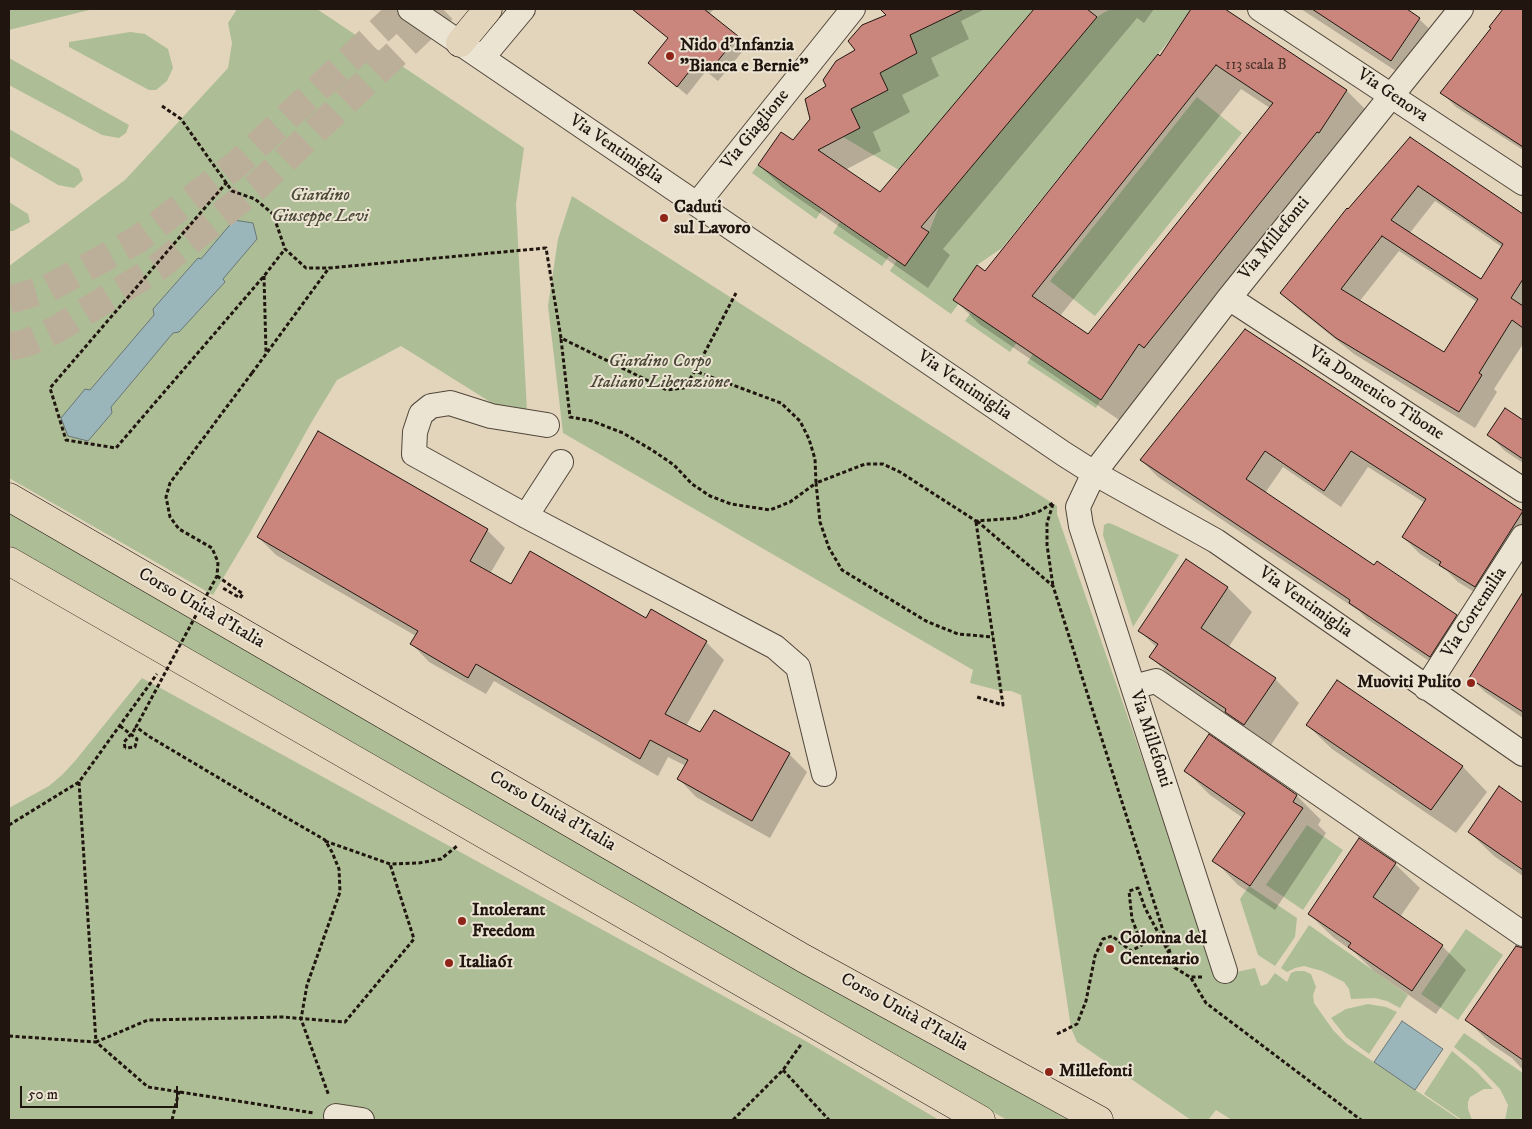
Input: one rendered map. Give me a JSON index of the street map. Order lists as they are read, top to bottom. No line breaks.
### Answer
{"streets":{"main road":["Corso Unità d'Italia"],"street":["Via Genova","Via Giaglione","Via Ventimiglia","Via Millefonti","Via Domenico Tibone","Via Cortemilia"]},"crossings":[["Via Genova","Via Millefonti"],["Via Giaglione","Via Ventimiglia"],["Via Ventimiglia","Via Millefonti"],["Via Ventimiglia","Via Cortemilia"],["Via Millefonti","Via Domenico Tibone"]],"parks":["Giardino Giuseppe Levi","Giardino Corpo Italiano Liberazione"],"places":["Nido d'Infanzia \"Bianca e Bernie\"","Caduti sul Lavoro","Muoviti Pulito","Intolerant Freedom","Colonna del Centenario","Italia61","Millefonti"],"house_numbers":["113 scala B"],"scale_bar":"50 m"}
